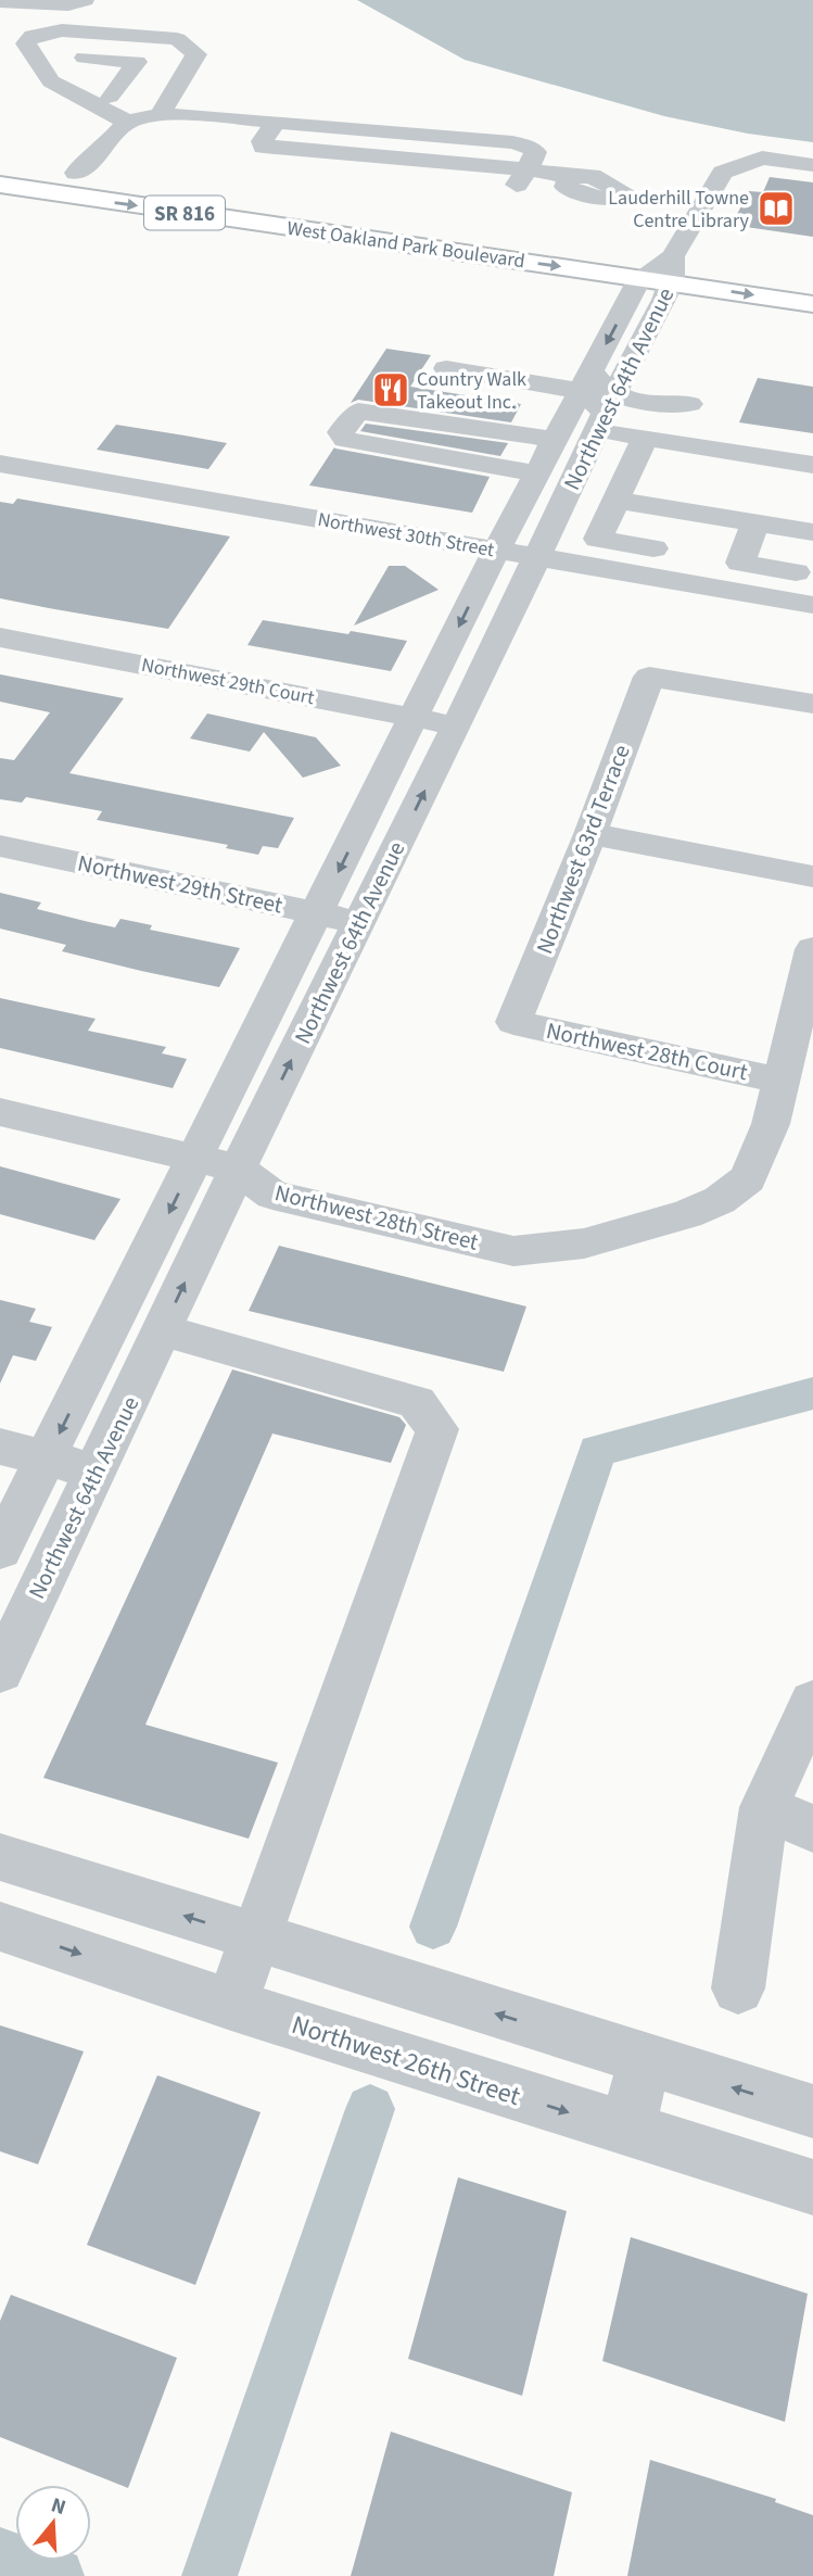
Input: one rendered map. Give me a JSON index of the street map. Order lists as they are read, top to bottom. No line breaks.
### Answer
{"streets":{"main road":["SR 816","West Oakland Park Boulevard"],"street":["Northwest 64th Avenue","Northwest 30th Street","Northwest 29th Court","Northwest 63rd Terrace","Northwest 29th Street","Northwest 28th Court","Northwest 28th Street","Northwest 26th Street"]},"crossings":[["West Oakland Park Boulevard","Northwest 64th Avenue"],["Northwest 64th Avenue","Northwest 30th Street"],["Northwest 64th Avenue","Northwest 29th Court"],["Northwest 64th Avenue","Northwest 29th Street"],["Northwest 64th Avenue","Northwest 28th Street"],["Northwest 63rd Terrace","Northwest 28th Court"],["Northwest 28th Court","Northwest 28th Street"]],"one_way":["West Oakland Park Boulevard"],"places":{"library":["Lauderhill Towne Centre Library"],"restaurant":["Country Walk Takeout Inc."]},"north":"top"}
